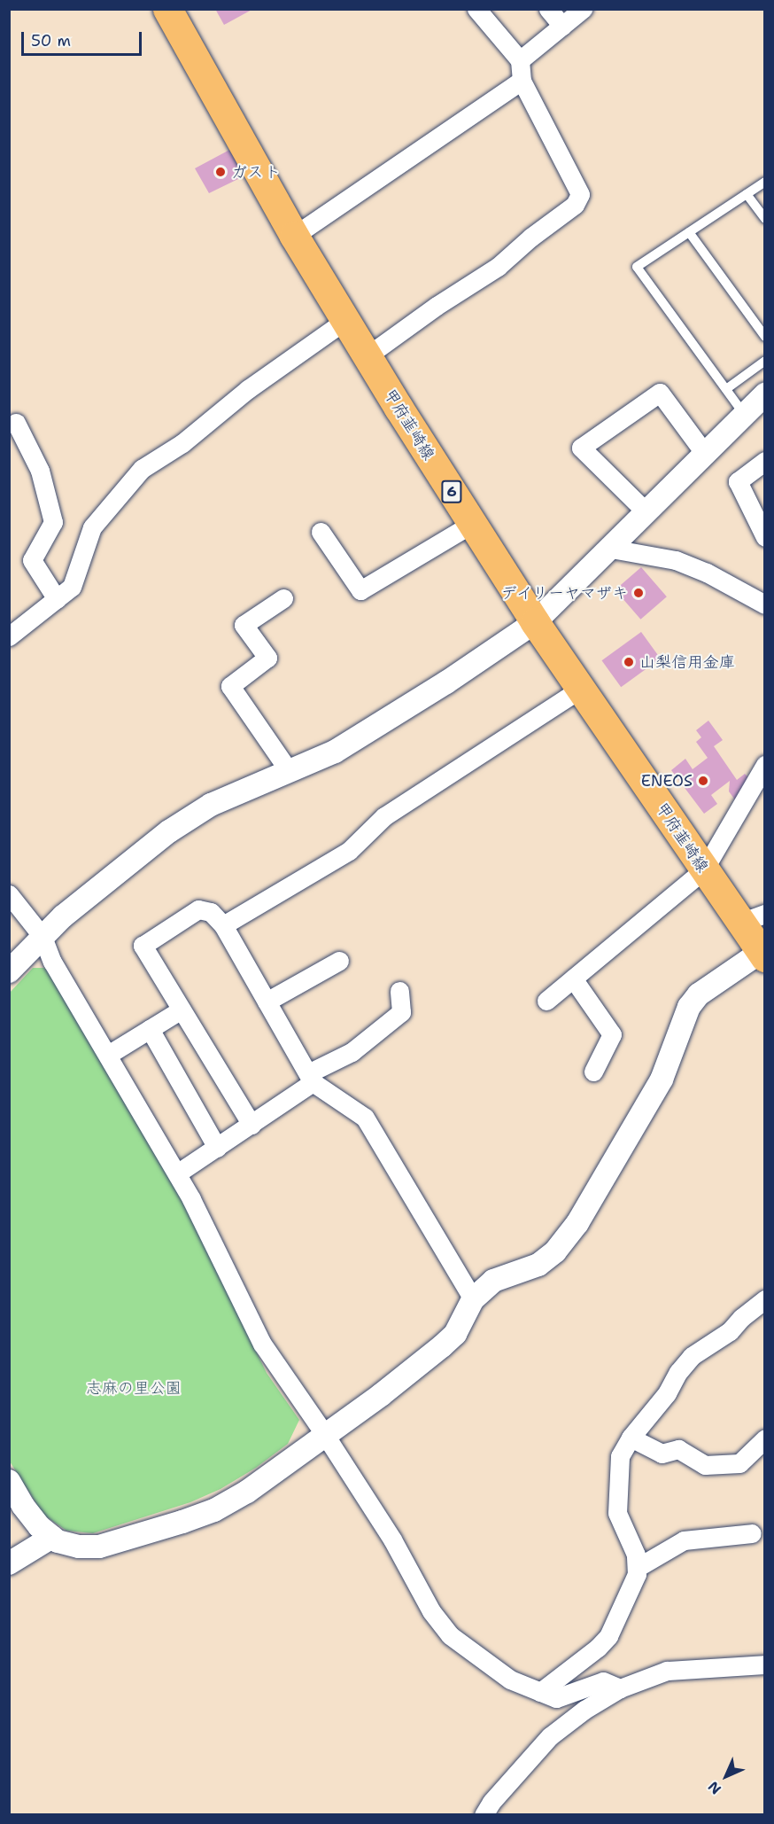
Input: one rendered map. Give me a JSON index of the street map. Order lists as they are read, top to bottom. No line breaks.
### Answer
{"streets":{"main road":["甲府韮崎線","6"]},"parks":["志麻の里公園"],"places":["ガスト","デイリーヤマザキ","山梨信用金庫","ENEOS"],"scale_bar":"50 m","north":"bottom left"}
